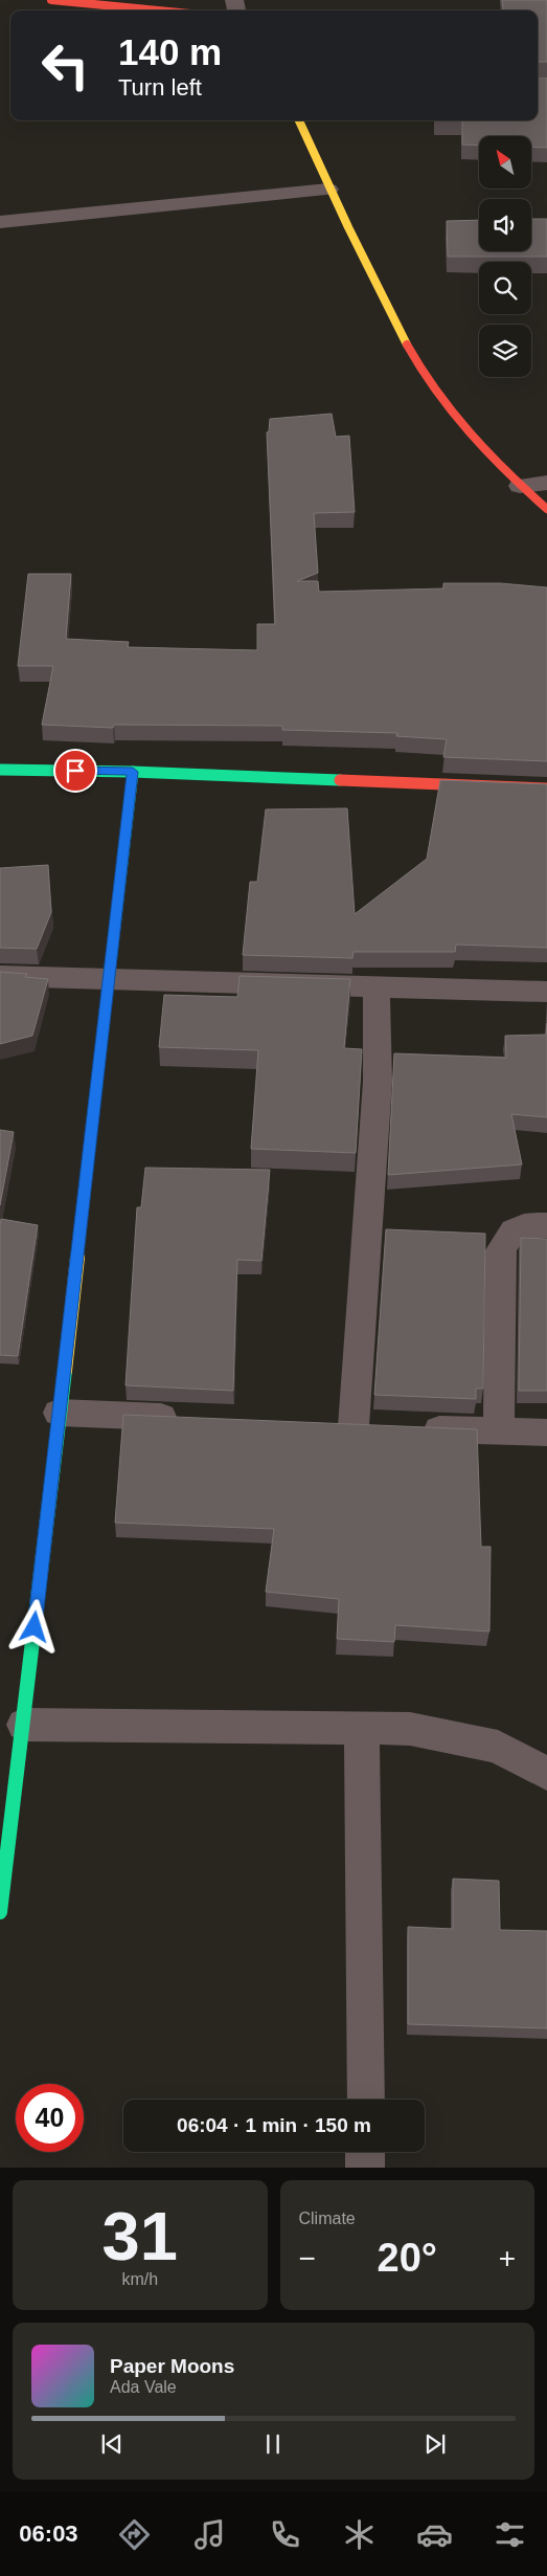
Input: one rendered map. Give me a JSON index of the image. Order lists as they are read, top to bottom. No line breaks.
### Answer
{"north":"top left","page":{"turn":["140 m","Turn left"],"limit":"40","trip":"06:04 · 1 min · 150 m","tile":[["31","km/h"],"Climate"],"heat":["−","20°","+"],"song":["Paper Moons","Ada Vale"],"tabs":"06:03"}}
